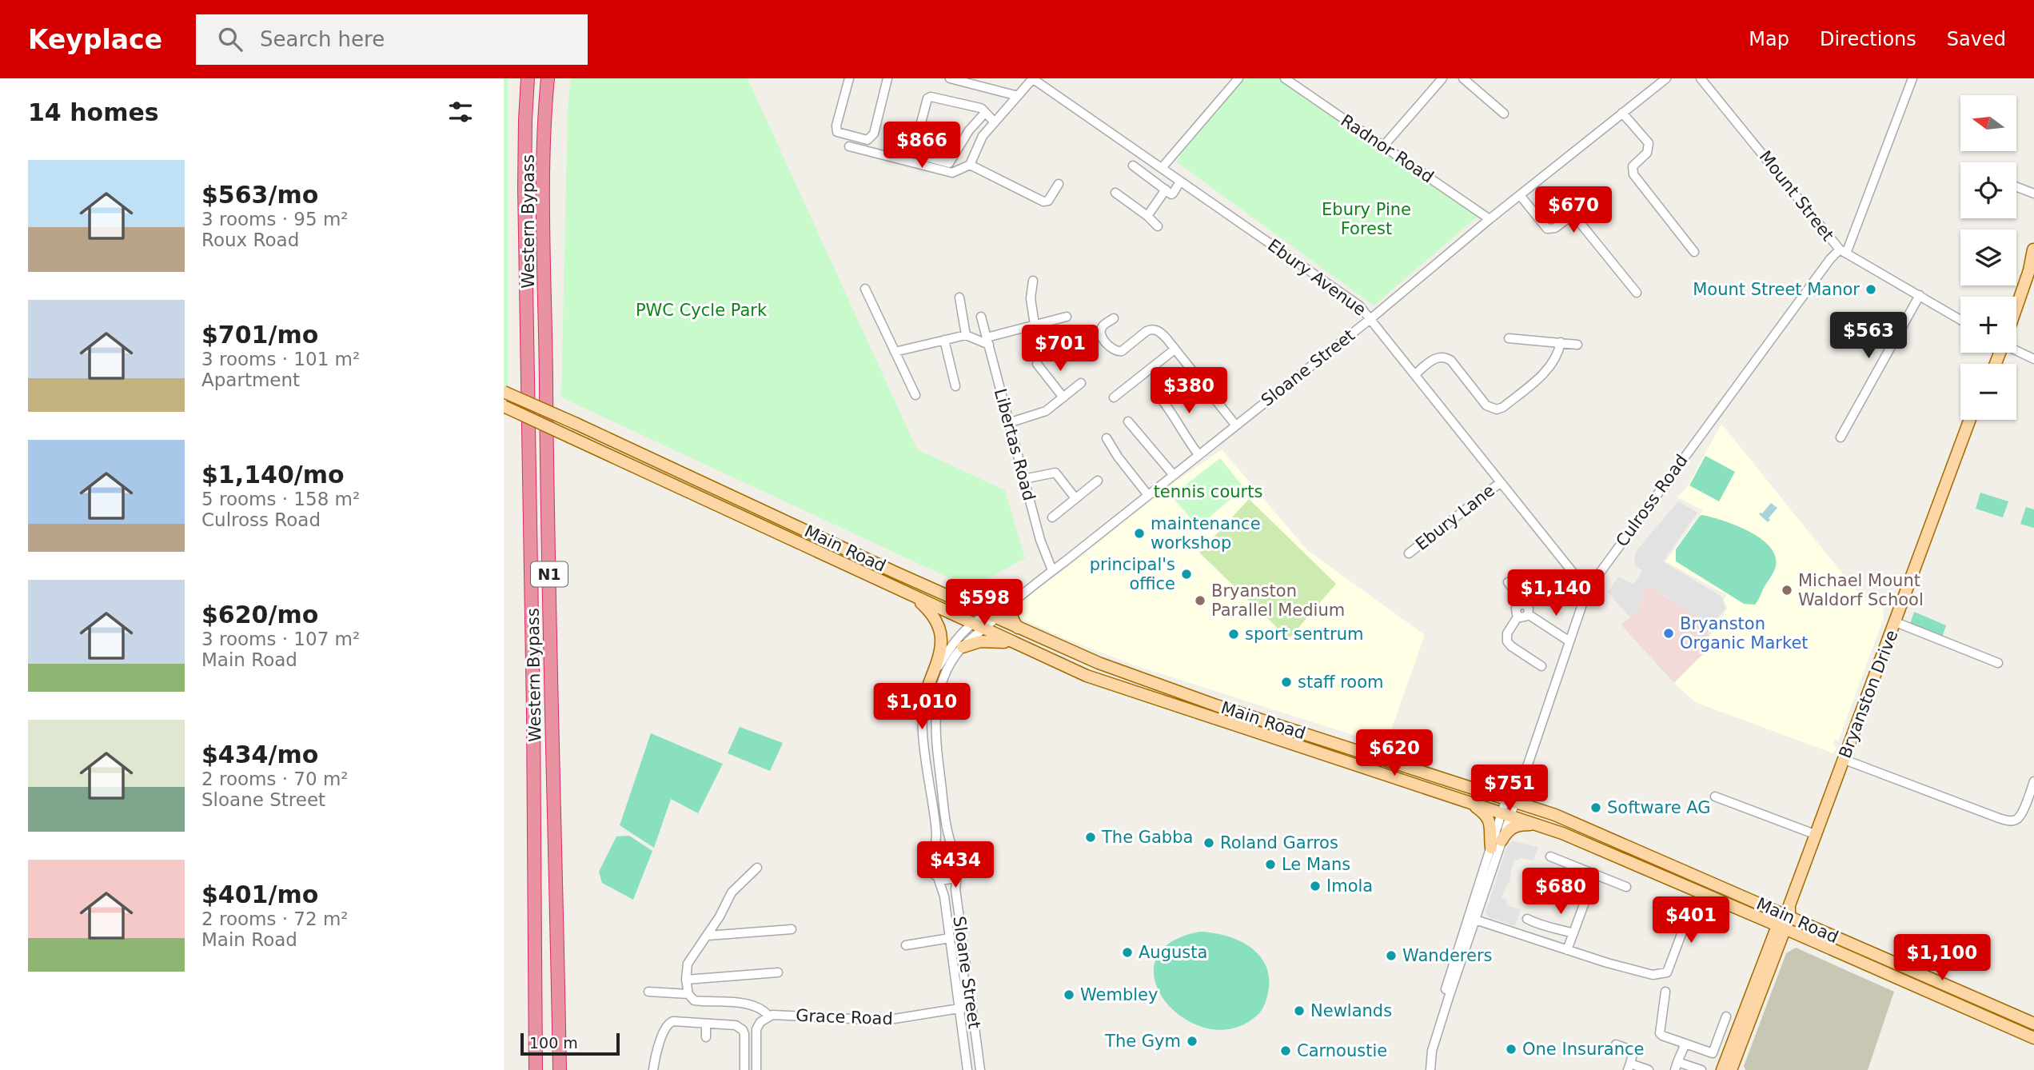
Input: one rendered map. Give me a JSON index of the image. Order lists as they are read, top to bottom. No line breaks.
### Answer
{"streets":{"highway":["Western Bypass","N1"],"main road":["Main Road","Bryanston Drive"],"street":["Radnor Road","Mount Street","Ebury Avenue","Sloane Street","Libertas Road","Culross Road","Ebury Lane","Grace Road"]},"crossings":[["Radnor Road","Sloane Street"],["Mount Street","Culross Road"],["Ebury Avenue","Sloane Street"],["Ebury Avenue","Culross Road"],["Ebury Avenue","Ebury Lane"],["Sloane Street","Libertas Road"],["Sloane Street","Main Road"],["Sloane Street","Grace Road"],["Culross Road","Main Road"],["Main Road","Bryanston Drive"]],"parks":["Ebury Pine Forest","PWC Cycle Park","tennis courts"],"places":["Mount Street Manor","maintenance workshop","principal's office","Michael Mount Waldorf School","Bryanston Parallel Medium","Bryanston Organic Market","sport sentrum","staff room","Software AG","The Gabba","Roland Garros","Le Mans","Imola","Augusta","Wanderers","Wembley","Newlands","The Gym","One Insurance","Carnoustie"],"scale_bar":"100 m","north":"left","page":{"header":"Keyplace","search":"Search here","nav":["Map","Directions","Saved"],"heading":"14 homes","map_buttons":["+","−"],"price":["$866","$670","$563","$701","$380","$1,140","$598","$1,010","$620","$751","$434","$680","$401","$1,100"],"list":[{"name":"$563/mo","note":"3 rooms · 95 m² · Roux Road"},{"name":"$701/mo","note":"3 rooms · 101 m² · Apartment"},{"name":"$1,140/mo","note":"5 rooms · 158 m² · Culross Road"},{"name":"$620/mo","note":"3 rooms · 107 m² · Main Road"},{"name":"$434/mo","note":"2 rooms · 70 m² · Sloane Street"},{"name":"$401/mo","note":"2 rooms · 72 m² · Main Road"}],"scale":"100 m"}}
